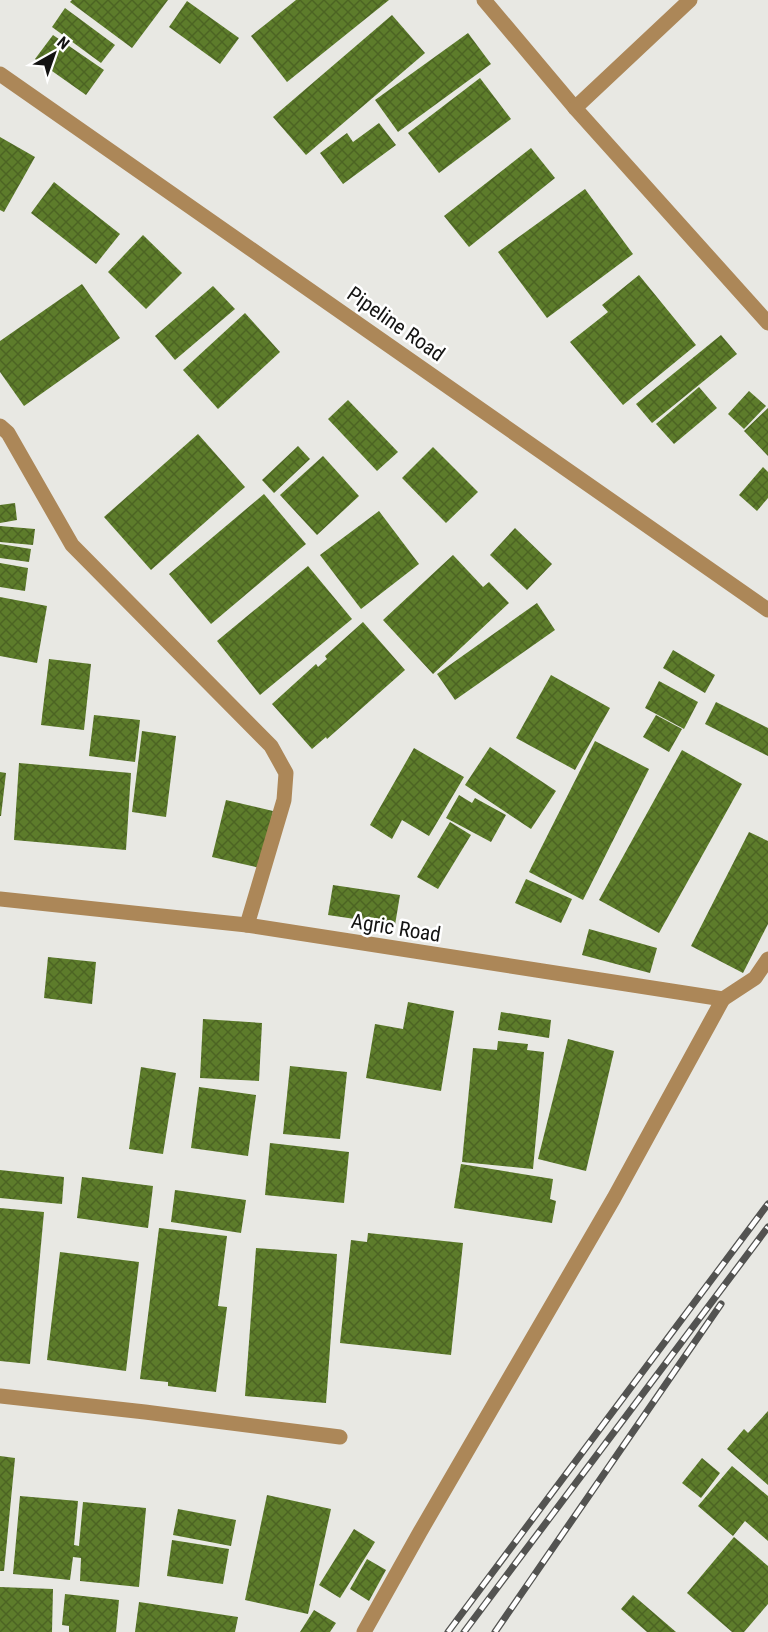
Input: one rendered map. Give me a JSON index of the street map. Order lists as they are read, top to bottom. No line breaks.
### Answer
{"streets":{"street":["Pipeline Road","Agric Road"]},"north":"top right"}
